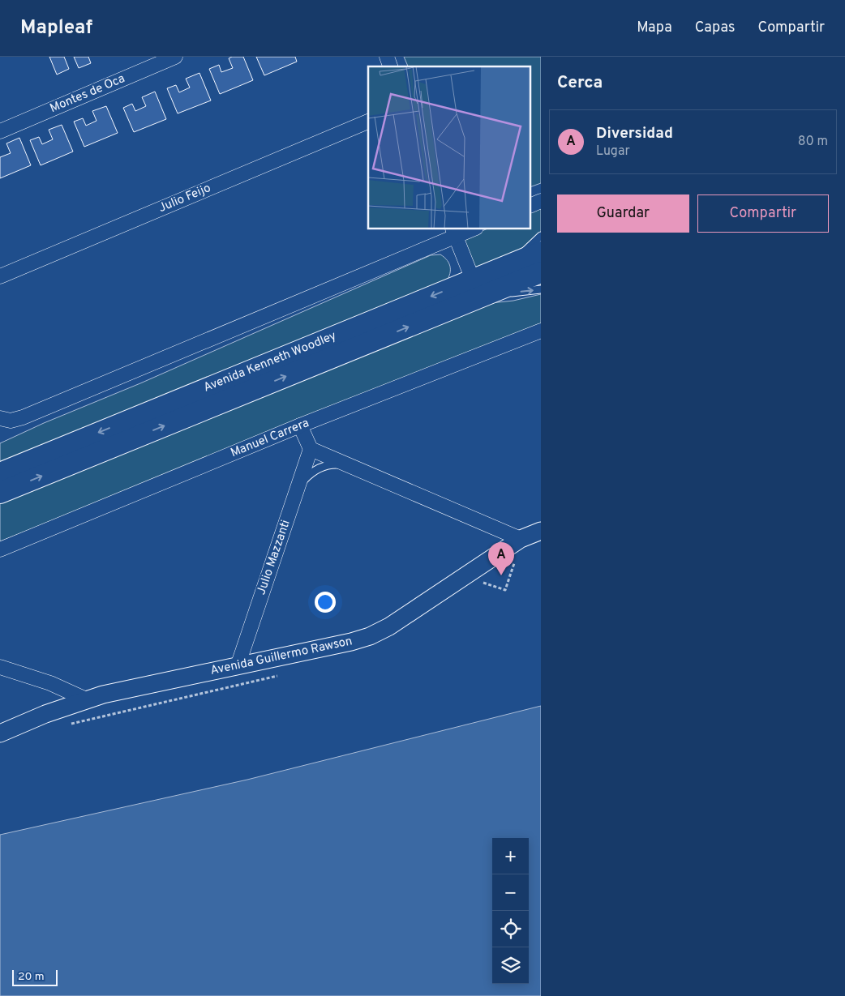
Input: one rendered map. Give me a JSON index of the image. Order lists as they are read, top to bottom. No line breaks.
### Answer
{"streets":{"main road":["Avenida Kenneth Woodley"],"street":["Montes de Oca","Julio Feijo","Manuel Carrera","Julio Mazzanti","Avenida Guillermo Rawson"]},"crossings":[["Julio Mazzanti","Avenida Guillermo Rawson"]],"scale_bar":"20 m","page":{"header":"Mapleaf","nav":["Mapa","Capas","Compartir"],"heading":"Cerca","list":[{"mark":"A","name":"Diversidad","note":"Lugar","value":"80 m"}],"buttons":["Guardar","Compartir"],"pins":"A","map_buttons":["+","−"],"scale":"20 m"}}
